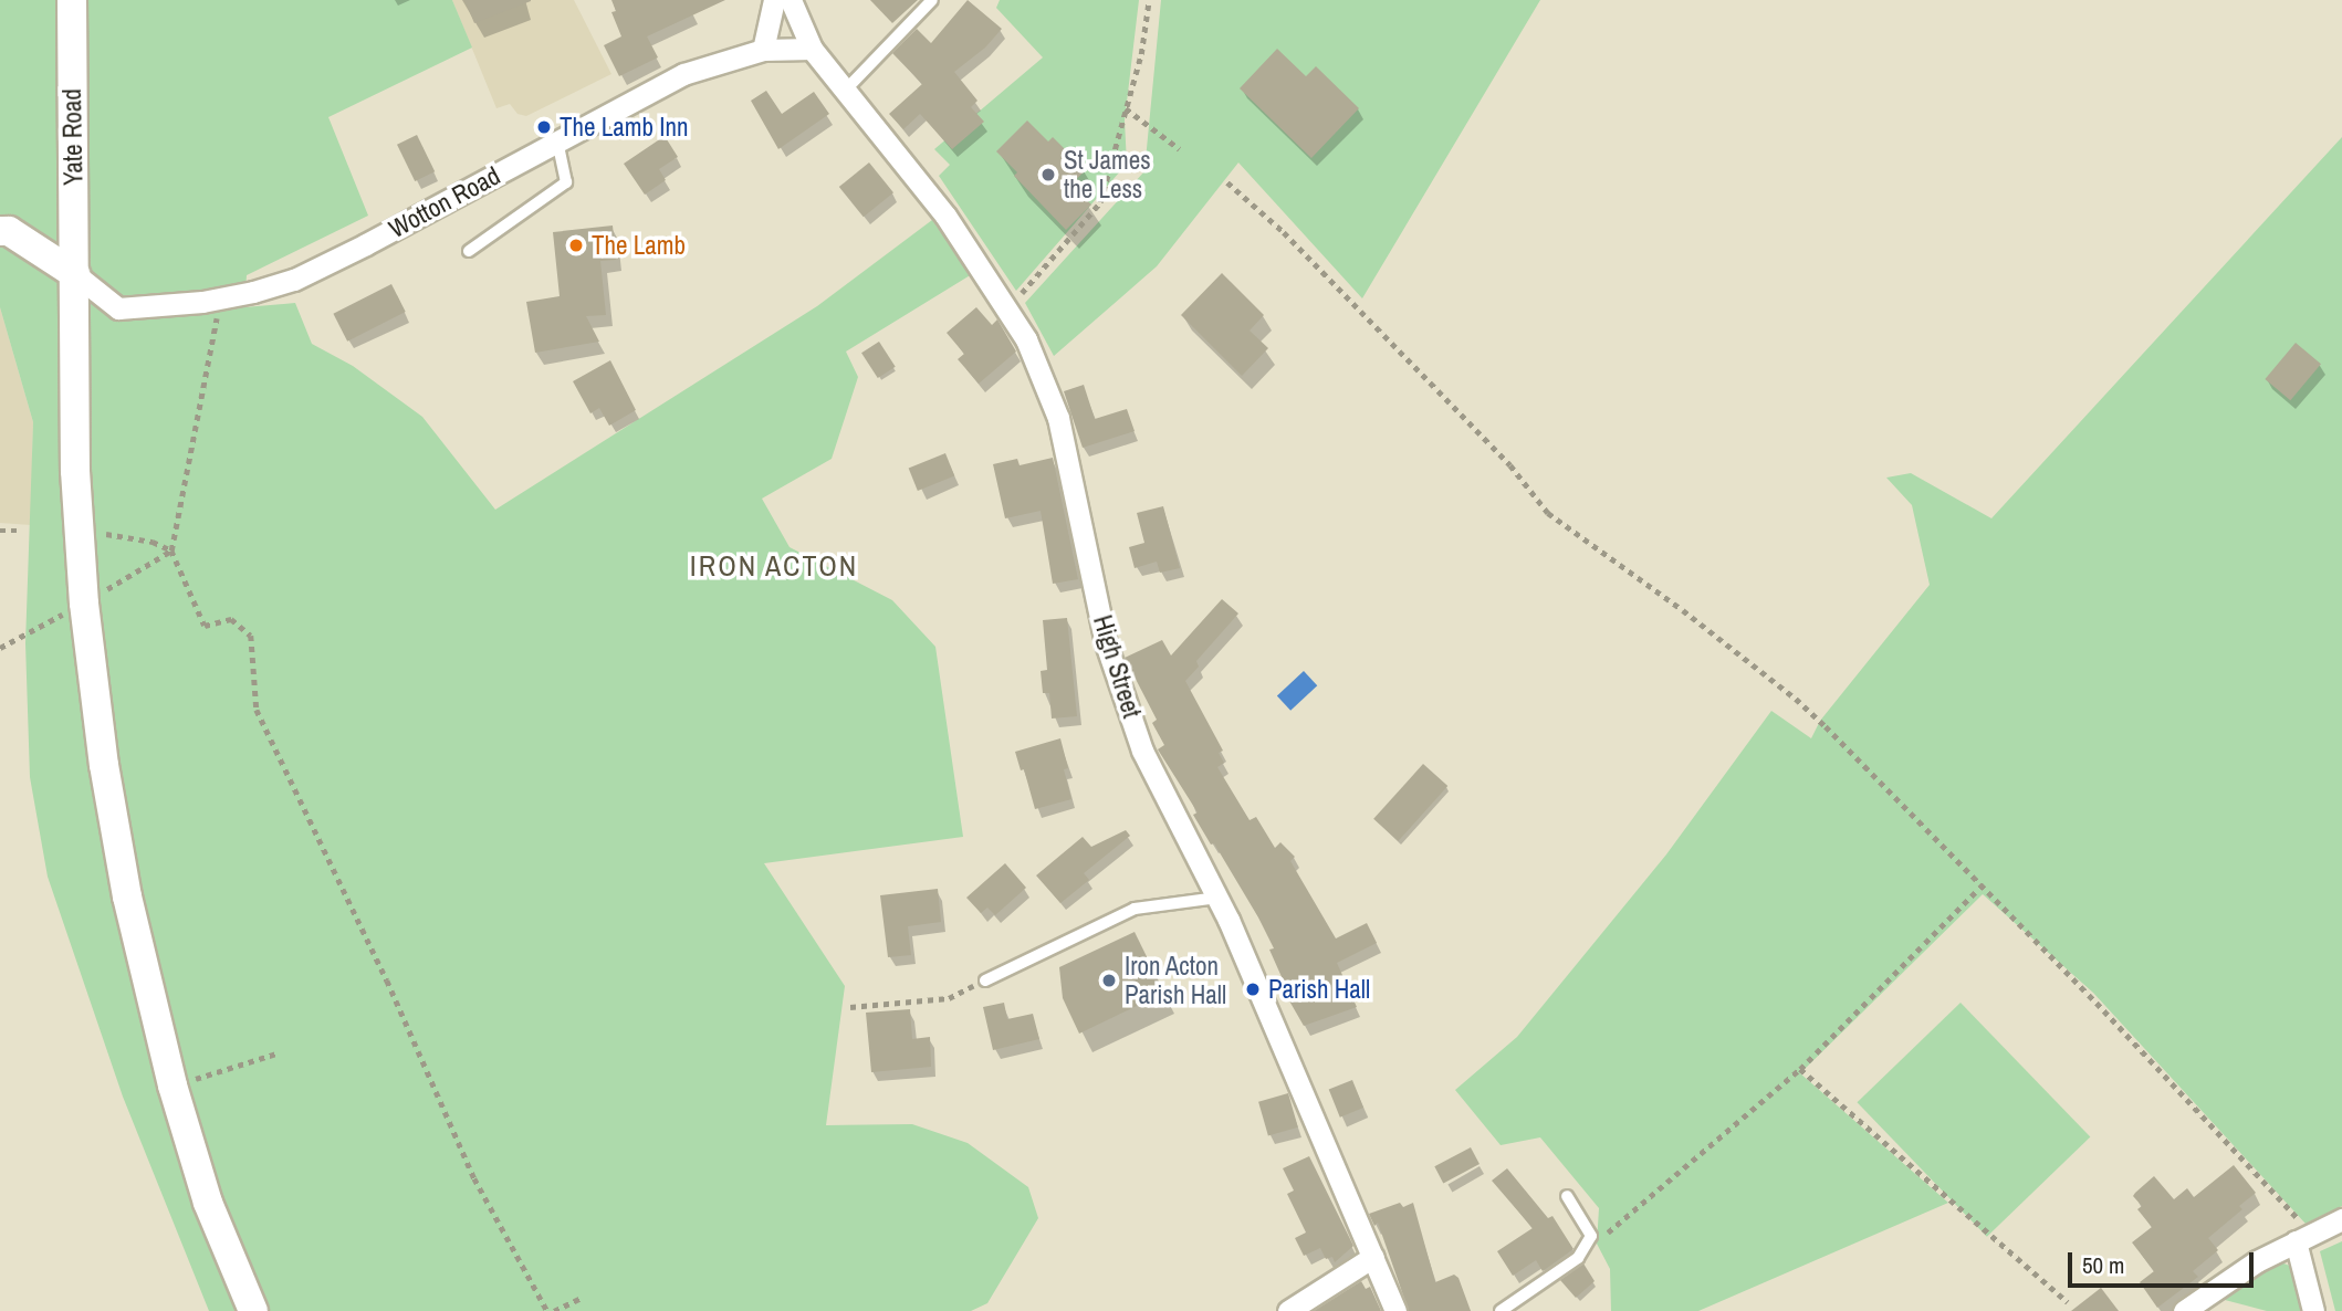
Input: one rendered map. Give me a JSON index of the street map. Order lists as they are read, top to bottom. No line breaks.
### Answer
{"streets":{"main road":["Yate Road"],"street":["Wotton Road","High Street"]},"crossings":[["Yate Road","Wotton Road"],["Wotton Road","High Street"]],"districts":["IRON ACTON"],"places":["The Lamb Inn","St James the Less","The Lamb","Iron Acton Parish Hall","Parish Hall"],"scale_bar":"50 m"}
